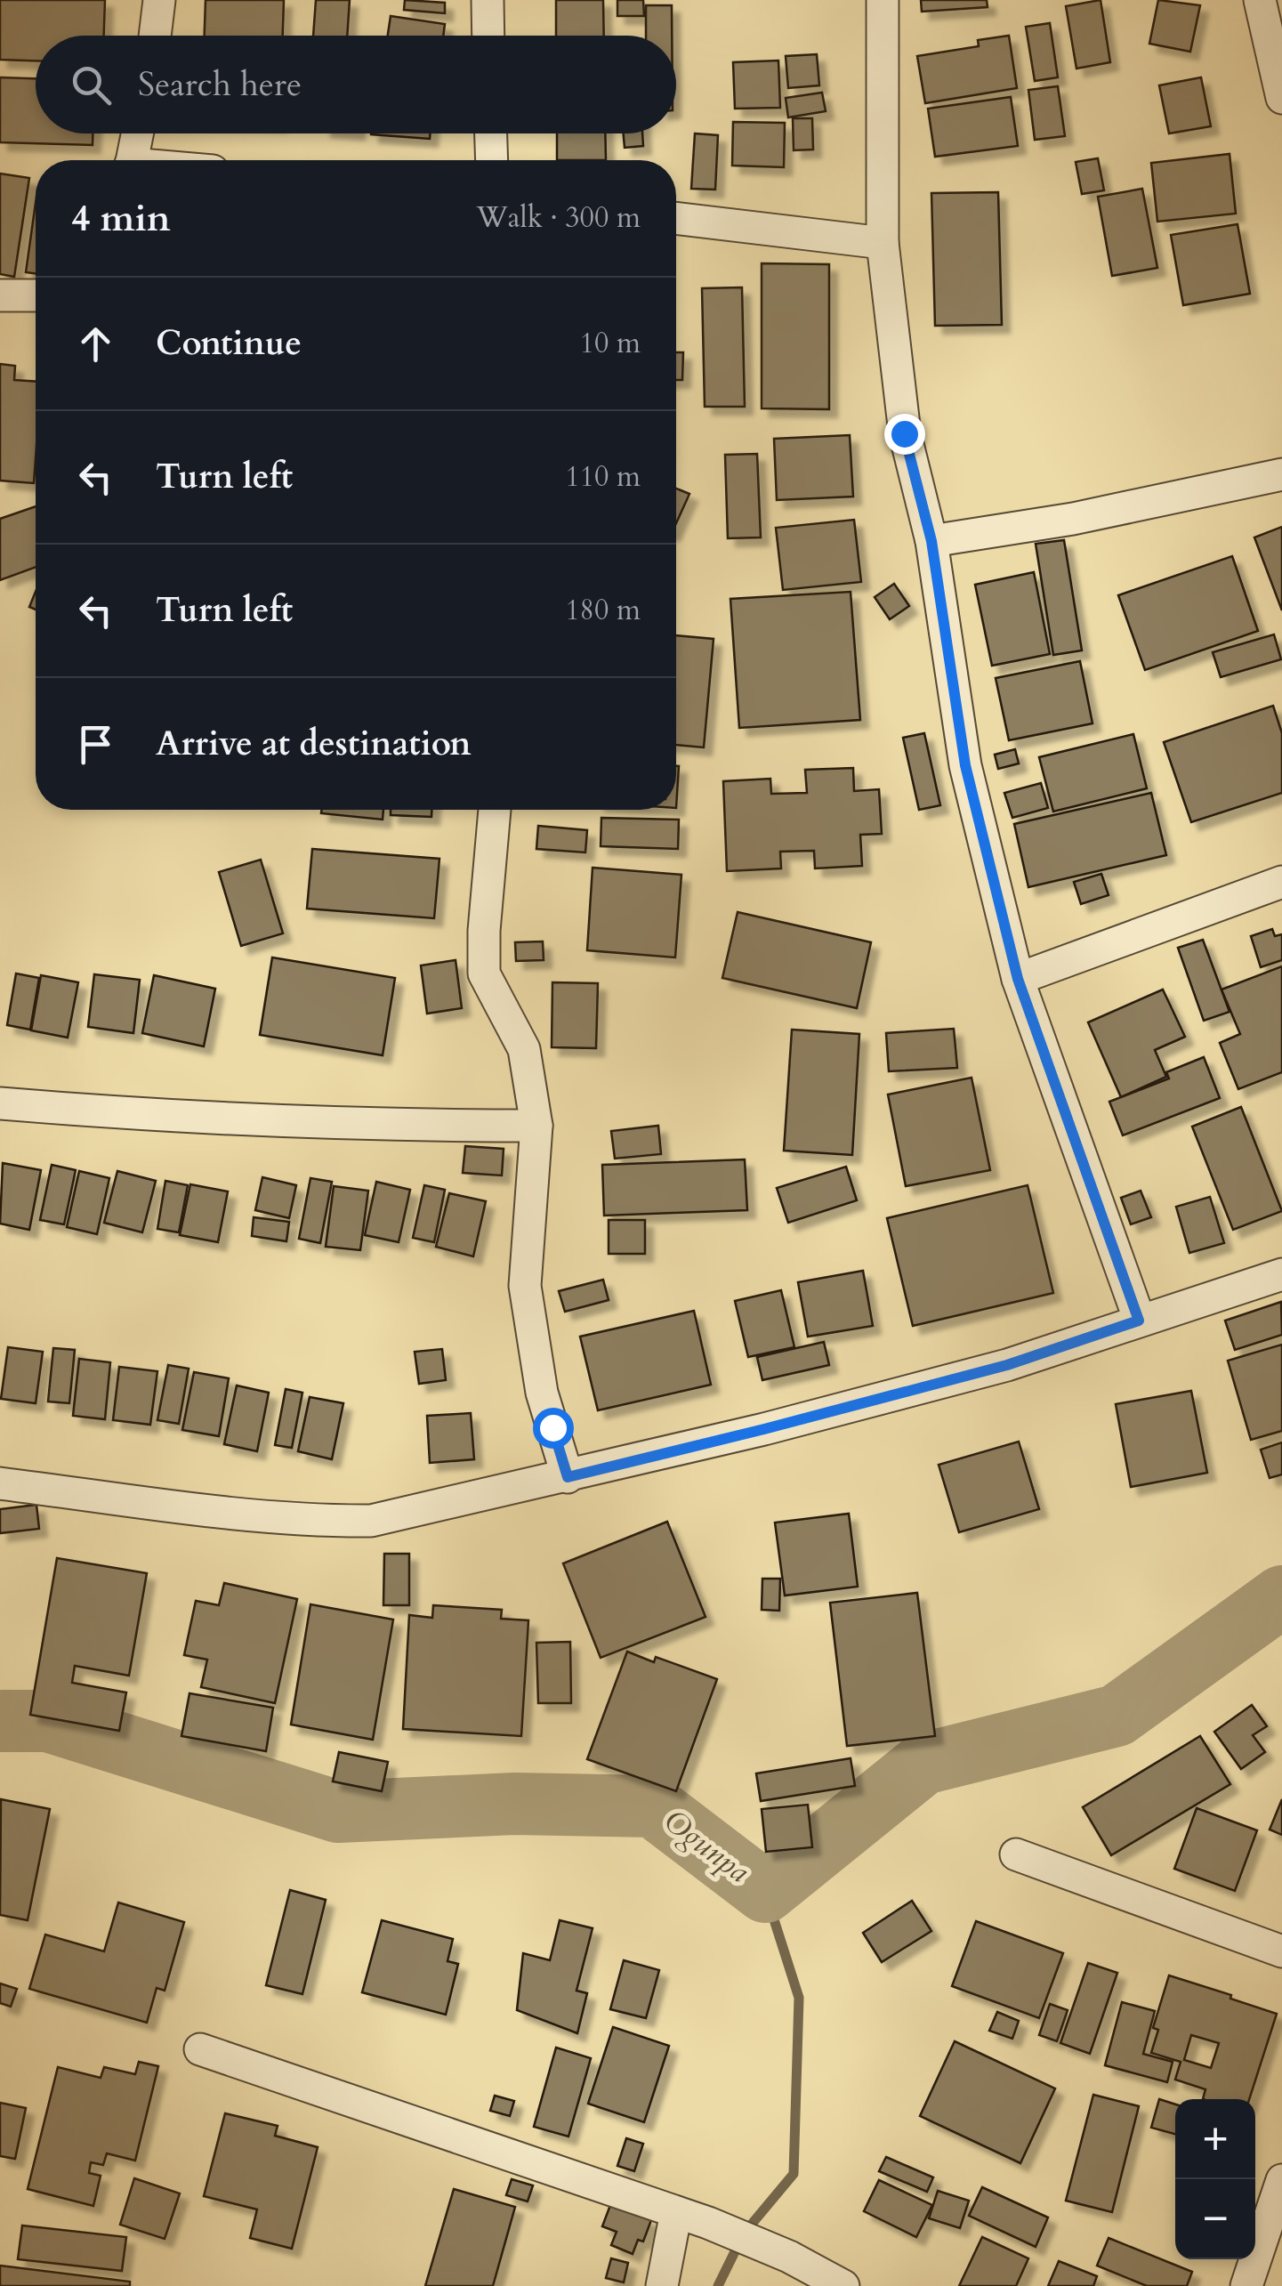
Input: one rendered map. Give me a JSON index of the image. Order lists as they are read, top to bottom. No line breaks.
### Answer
{"water":["Ogunpa"],"page":{"search":"Search here","heading":["4 min","Walk · 300 m"],"list":[["Continue","10 m"],["Turn left","110 m"],["Turn left","180 m"],"Arrive at destination"],"map_buttons":["+","−"]}}
